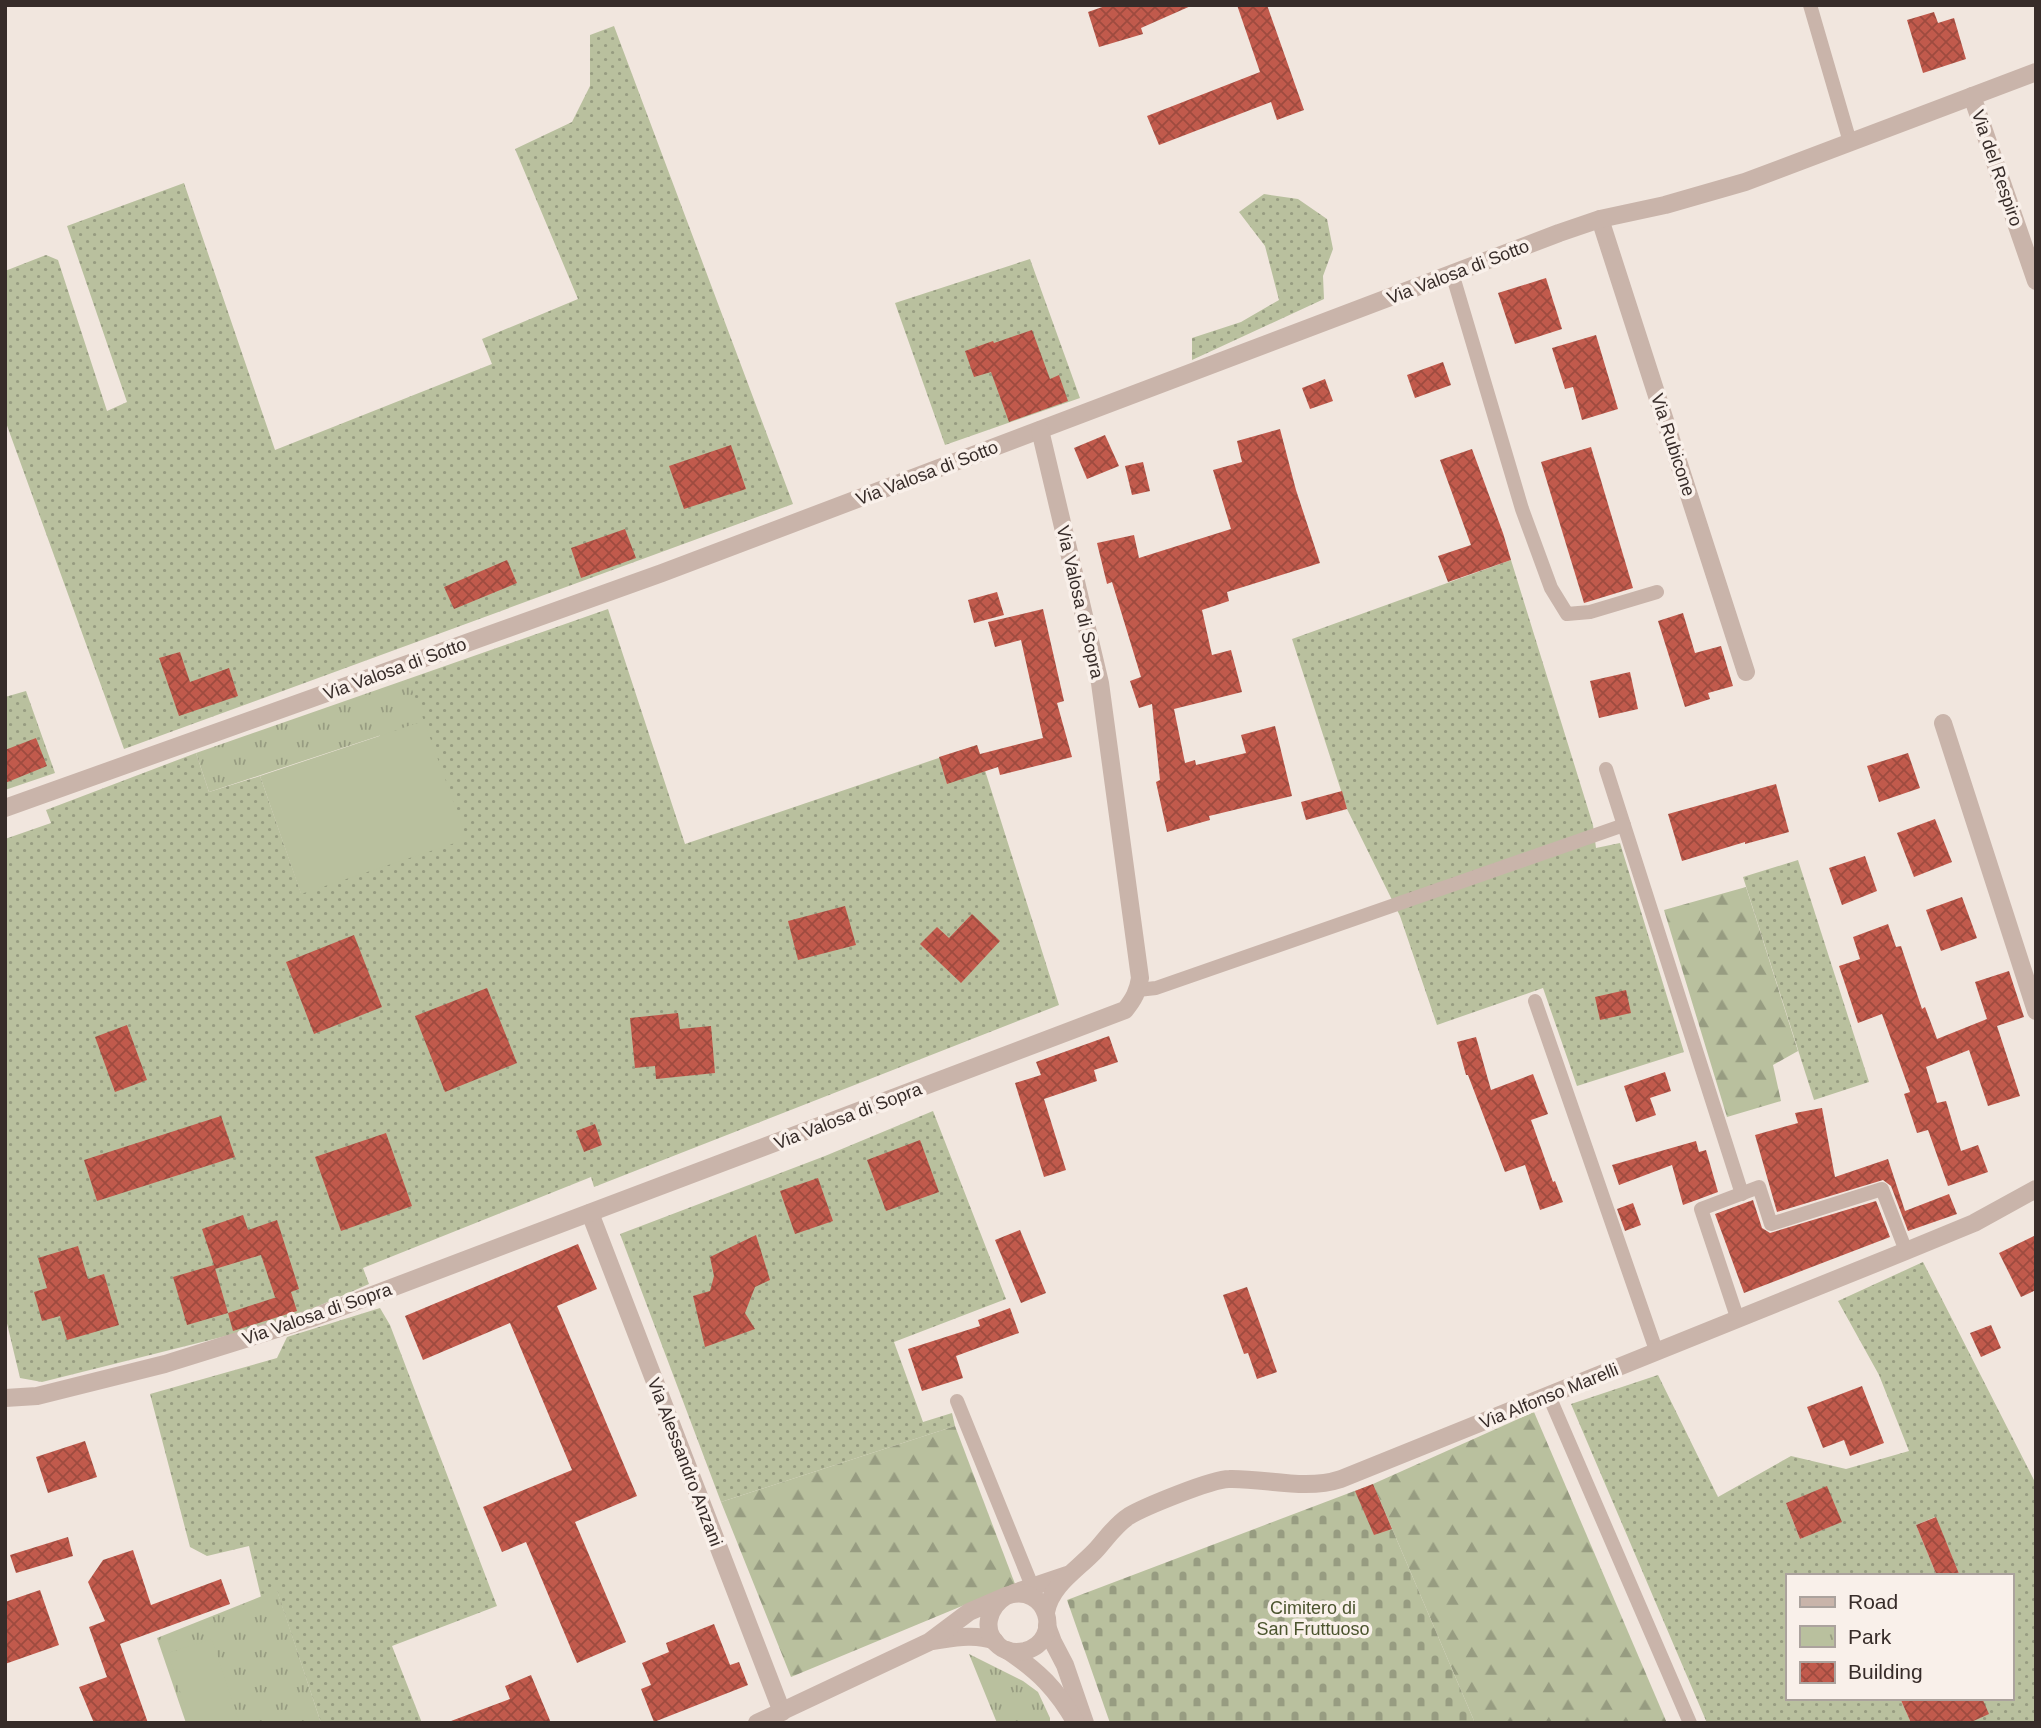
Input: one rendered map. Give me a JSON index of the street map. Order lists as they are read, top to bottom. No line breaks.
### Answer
{"streets":{"street":["Via del Respiro","Via Valosa di Sotto","Via Rubicone","Via Valosa di Sopra","Via Alfonso Marelli","Via Alessandro Anzani"]},"crossings":[["Via del Respiro","Via Valosa di Sotto"],["Via Valosa di Sotto","Via Rubicone"],["Via Valosa di Sotto","Via Valosa di Sopra"],["Via Valosa di Sopra","Via Alessandro Anzani"],["Via Alfonso Marelli","Via Alessandro Anzani"]],"parks":["Cimitero di San Fruttuoso"],"legend":["Road","Park","Building"]}
